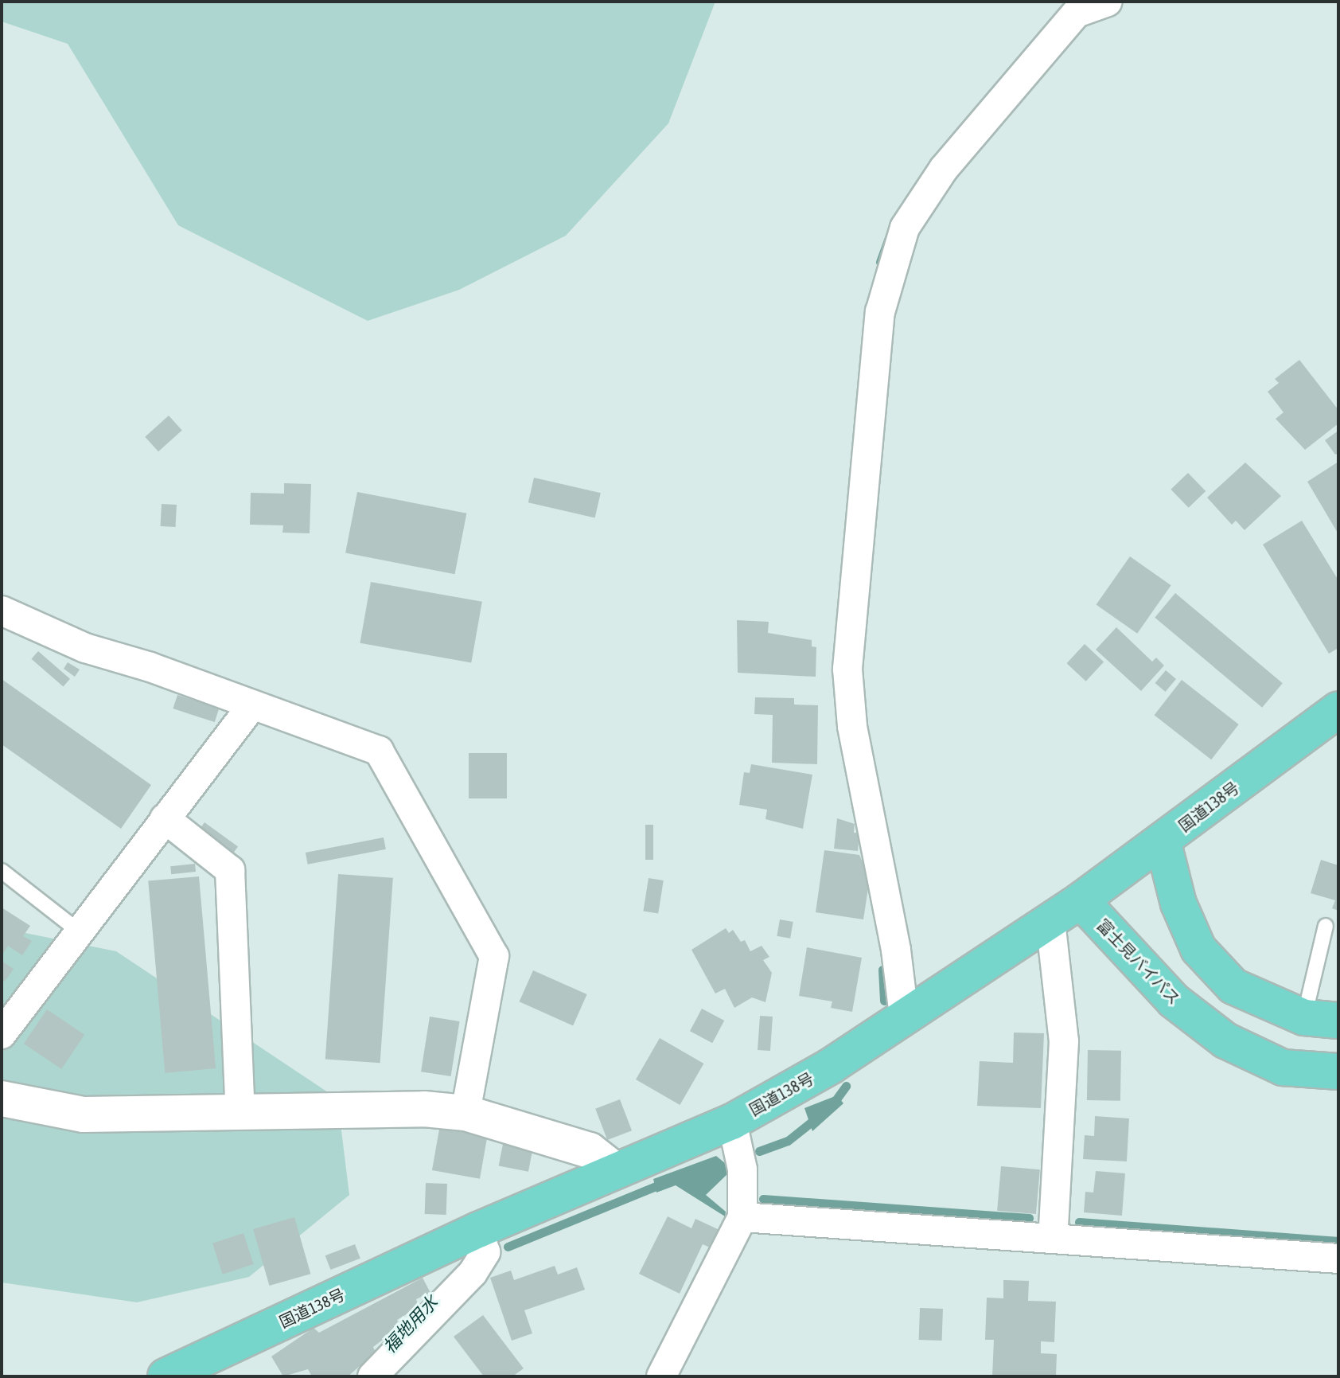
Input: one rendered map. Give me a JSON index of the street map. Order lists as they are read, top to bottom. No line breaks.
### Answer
{"streets":{"highway":["国道138号","富士見バイパス"]},"crossings":[["国道138号","富士見バイパス"]],"water":["福地用水"]}
